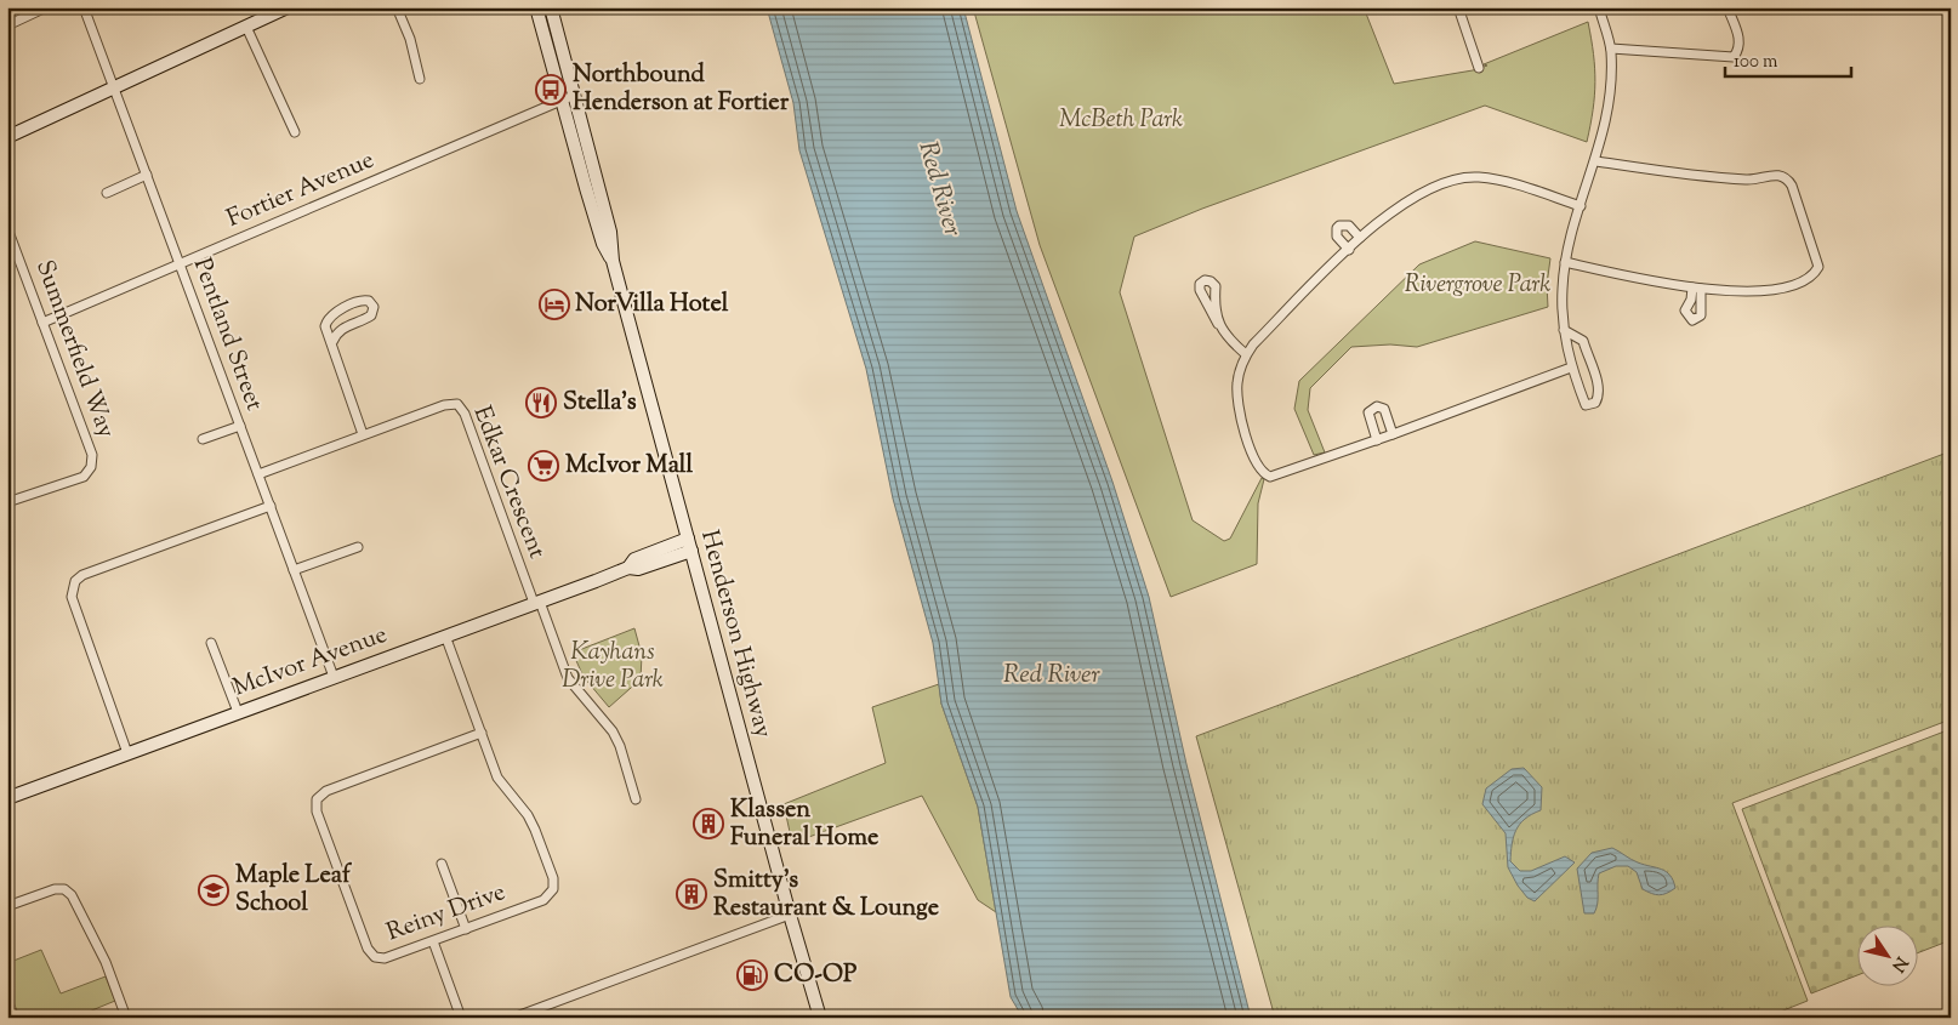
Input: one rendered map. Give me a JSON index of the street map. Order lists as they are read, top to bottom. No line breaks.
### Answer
{"streets":{"main road":["Henderson Highway","McIvor Avenue"],"street":["Fortier Avenue","Pentland Street","Summerfield Way","Edkar Crescent","Reiny Drive"]},"crossings":[["Fortier Avenue","Pentland Street"],["Fortier Avenue","Summerfield Way"],["Fortier Avenue","Henderson Highway"],["Pentland Street","Edkar Crescent"],["Pentland Street","McIvor Avenue"],["Edkar Crescent","McIvor Avenue"],["Henderson Highway","McIvor Avenue"],["McIvor Avenue","Reiny Drive"]],"water":["Red River"],"parks":["McBeth Park","Rivergrove Park","Kayhans Drive Park"],"places":{"bus stop":["Northbound Henderson at Fortier"],"hotel":["NorVilla Hotel"],"restaurant":["Stella's"],"supermarket":["McIvor Mall"],"building":["Klassen Funeral Home","Smitty's Restaurant & Lounge"],"school or university":["Maple Leaf School"],"fuel station":["CO-OP"]},"scale_bar":"100 m","north":"bottom right"}
